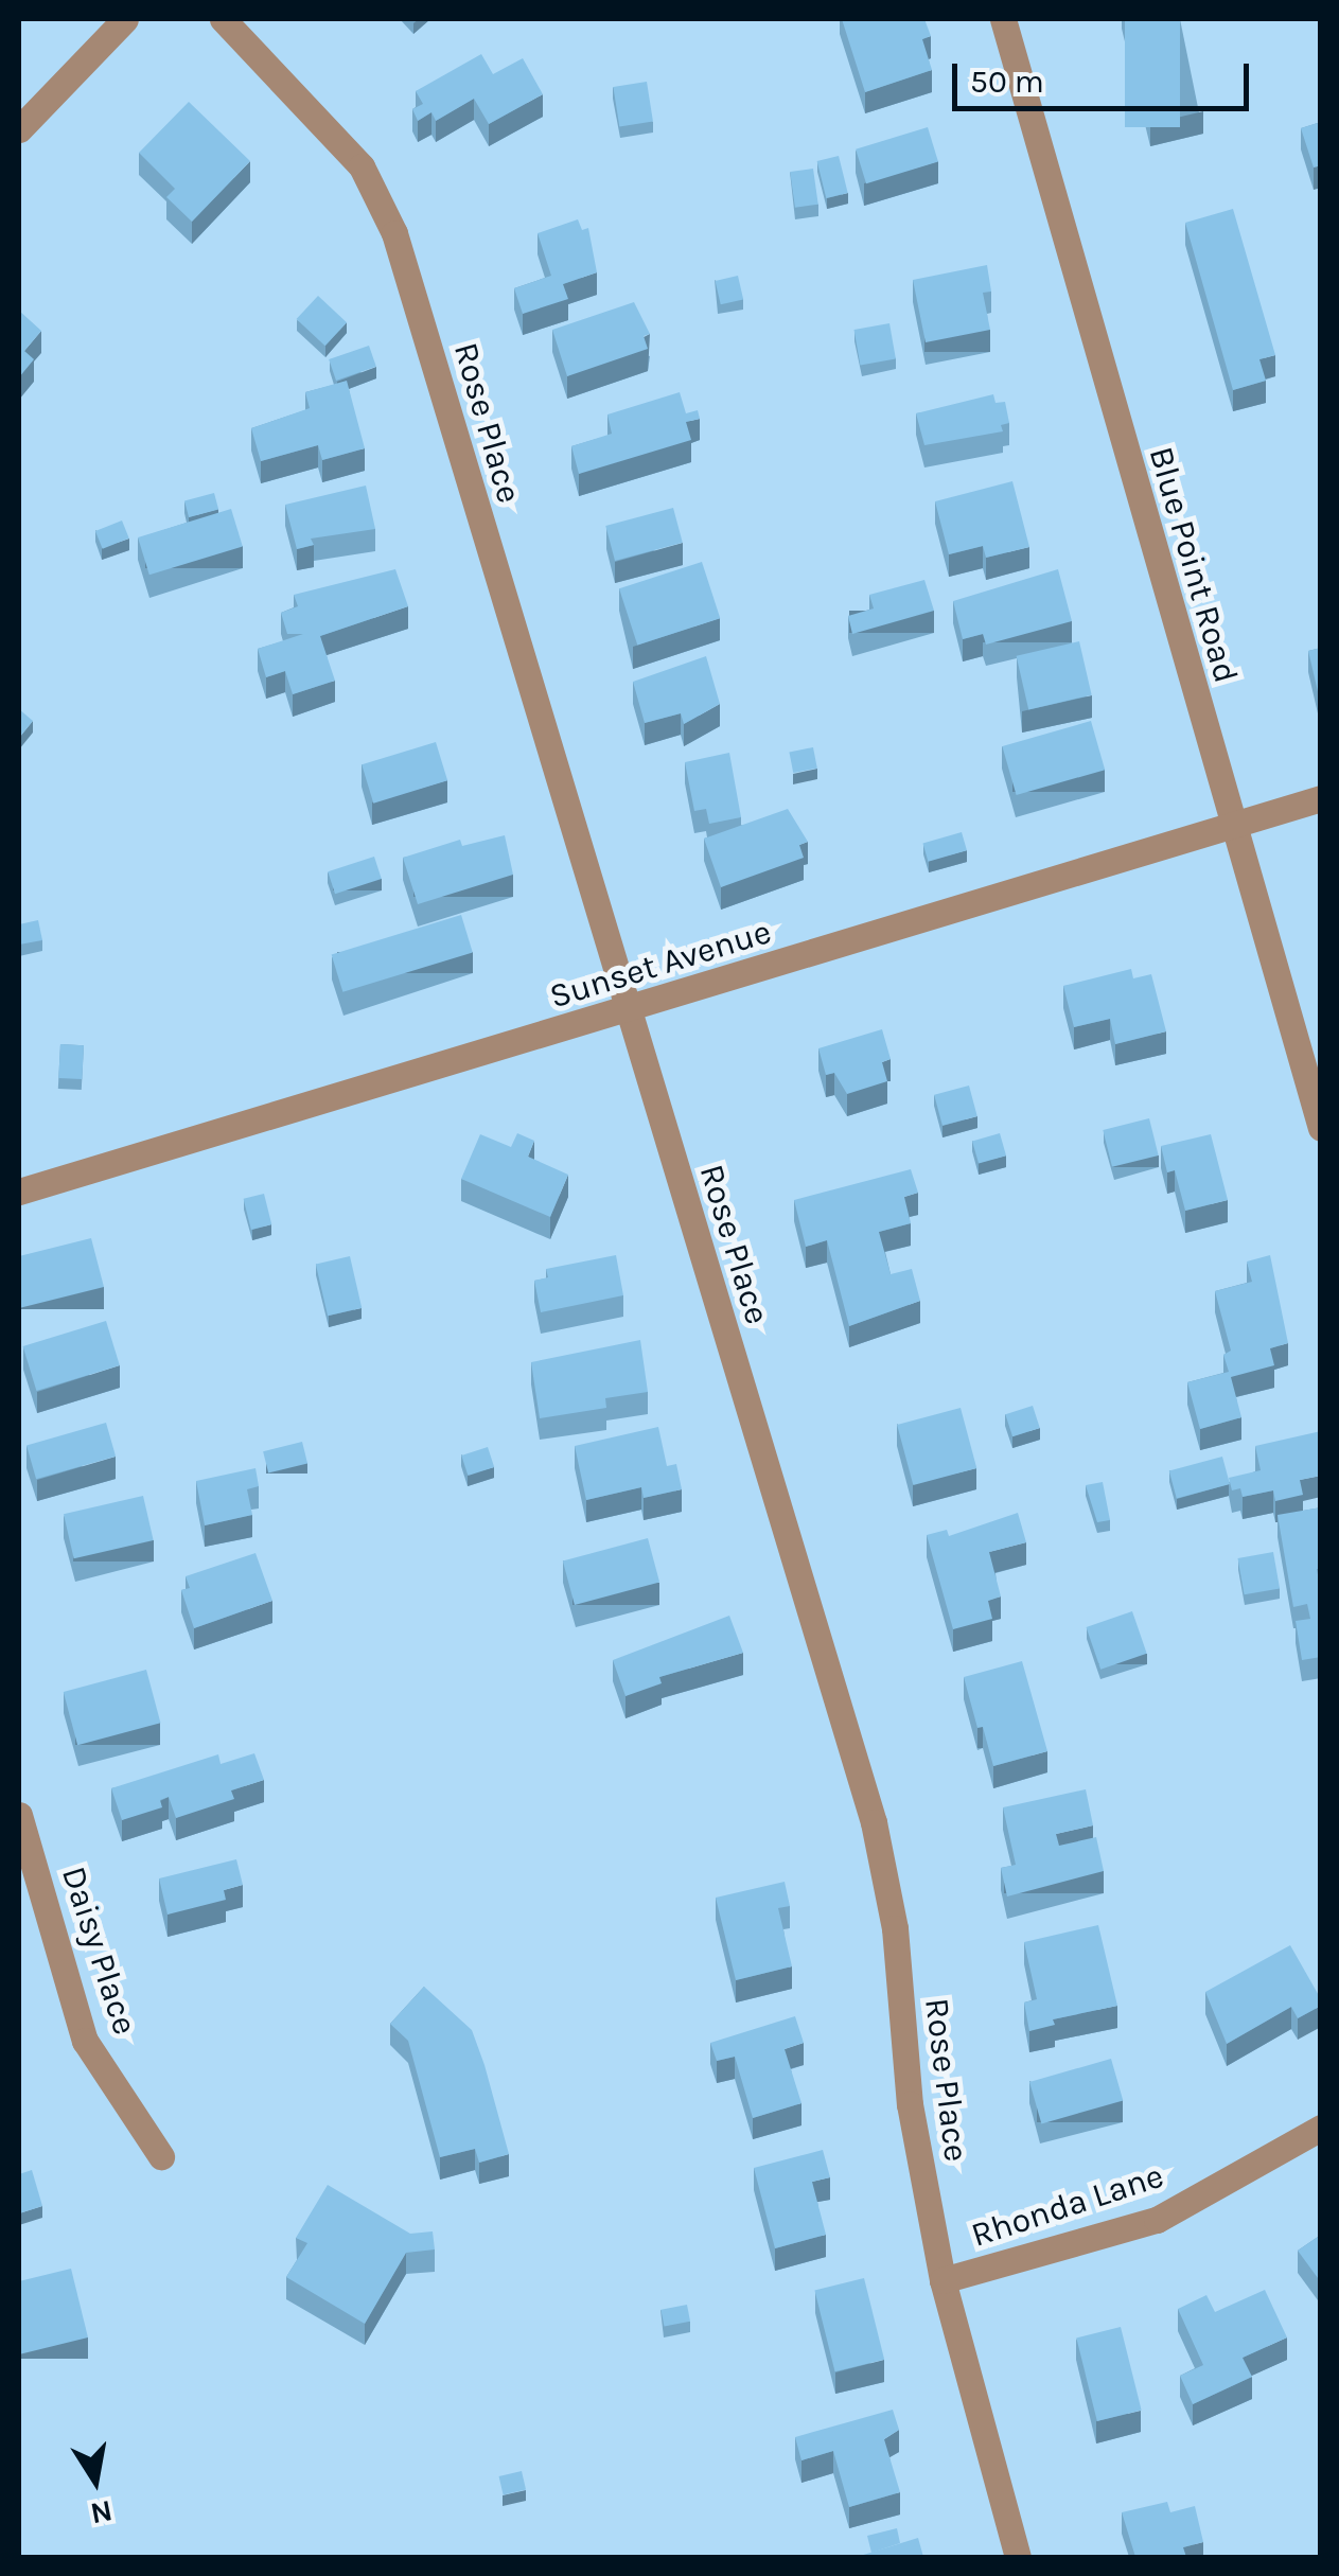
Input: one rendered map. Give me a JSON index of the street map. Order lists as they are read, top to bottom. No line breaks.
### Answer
{"streets":{"street":["Rose Place","Blue Point Road","Sunset Avenue","Daisy Place","Rhonda Lane"]},"crossings":[["Rose Place","Sunset Avenue"],["Rose Place","Rhonda Lane"],["Blue Point Road","Sunset Avenue"]],"scale_bar":"50 m","north":"bottom"}
